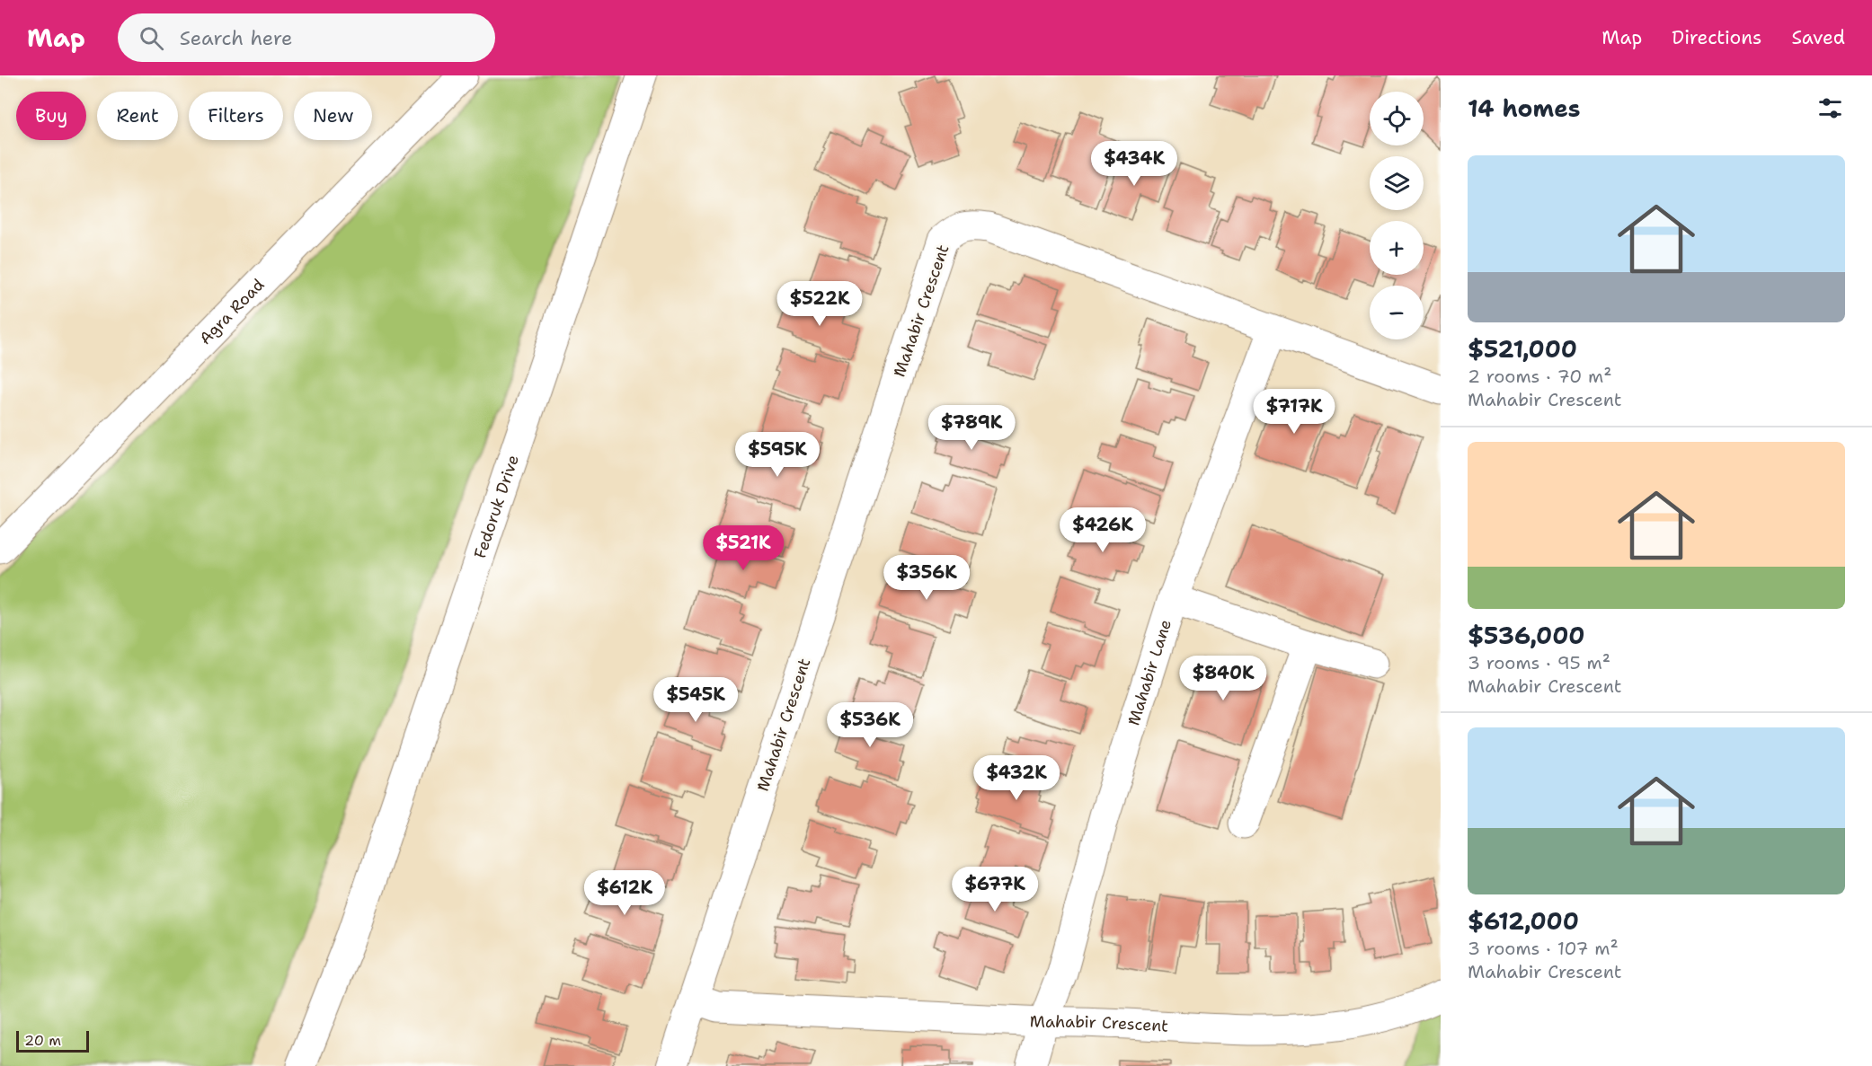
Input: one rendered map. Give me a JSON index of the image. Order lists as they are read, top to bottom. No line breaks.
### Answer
{"streets":{"street":["Mahabir Crescent","Agra Road","Fedoruk Drive","Mahabir Lane"]},"crossings":[["Mahabir Crescent","Mahabir Lane"]],"scale_bar":"20 m","page":{"header":"Map","search":"Search here","nav":["Map","Directions","Saved"],"heading":"14 homes","map_buttons":["+","−"],"chip":["Buy","Rent","Filters","New"],"list":[{"name":"$521,000","note":"2 rooms · 70 m² · Mahabir Crescent"},{"name":"$536,000","note":"3 rooms · 95 m² · Mahabir Crescent"},{"name":"$612,000","note":"3 rooms · 107 m² · Mahabir Crescent"}],"price":["$434K","$522K","$717K","$789K","$595K","$426K","$521K","$356K","$840K","$545K","$536K","$432K","$677K","$612K"],"scale":"20 m"}}
